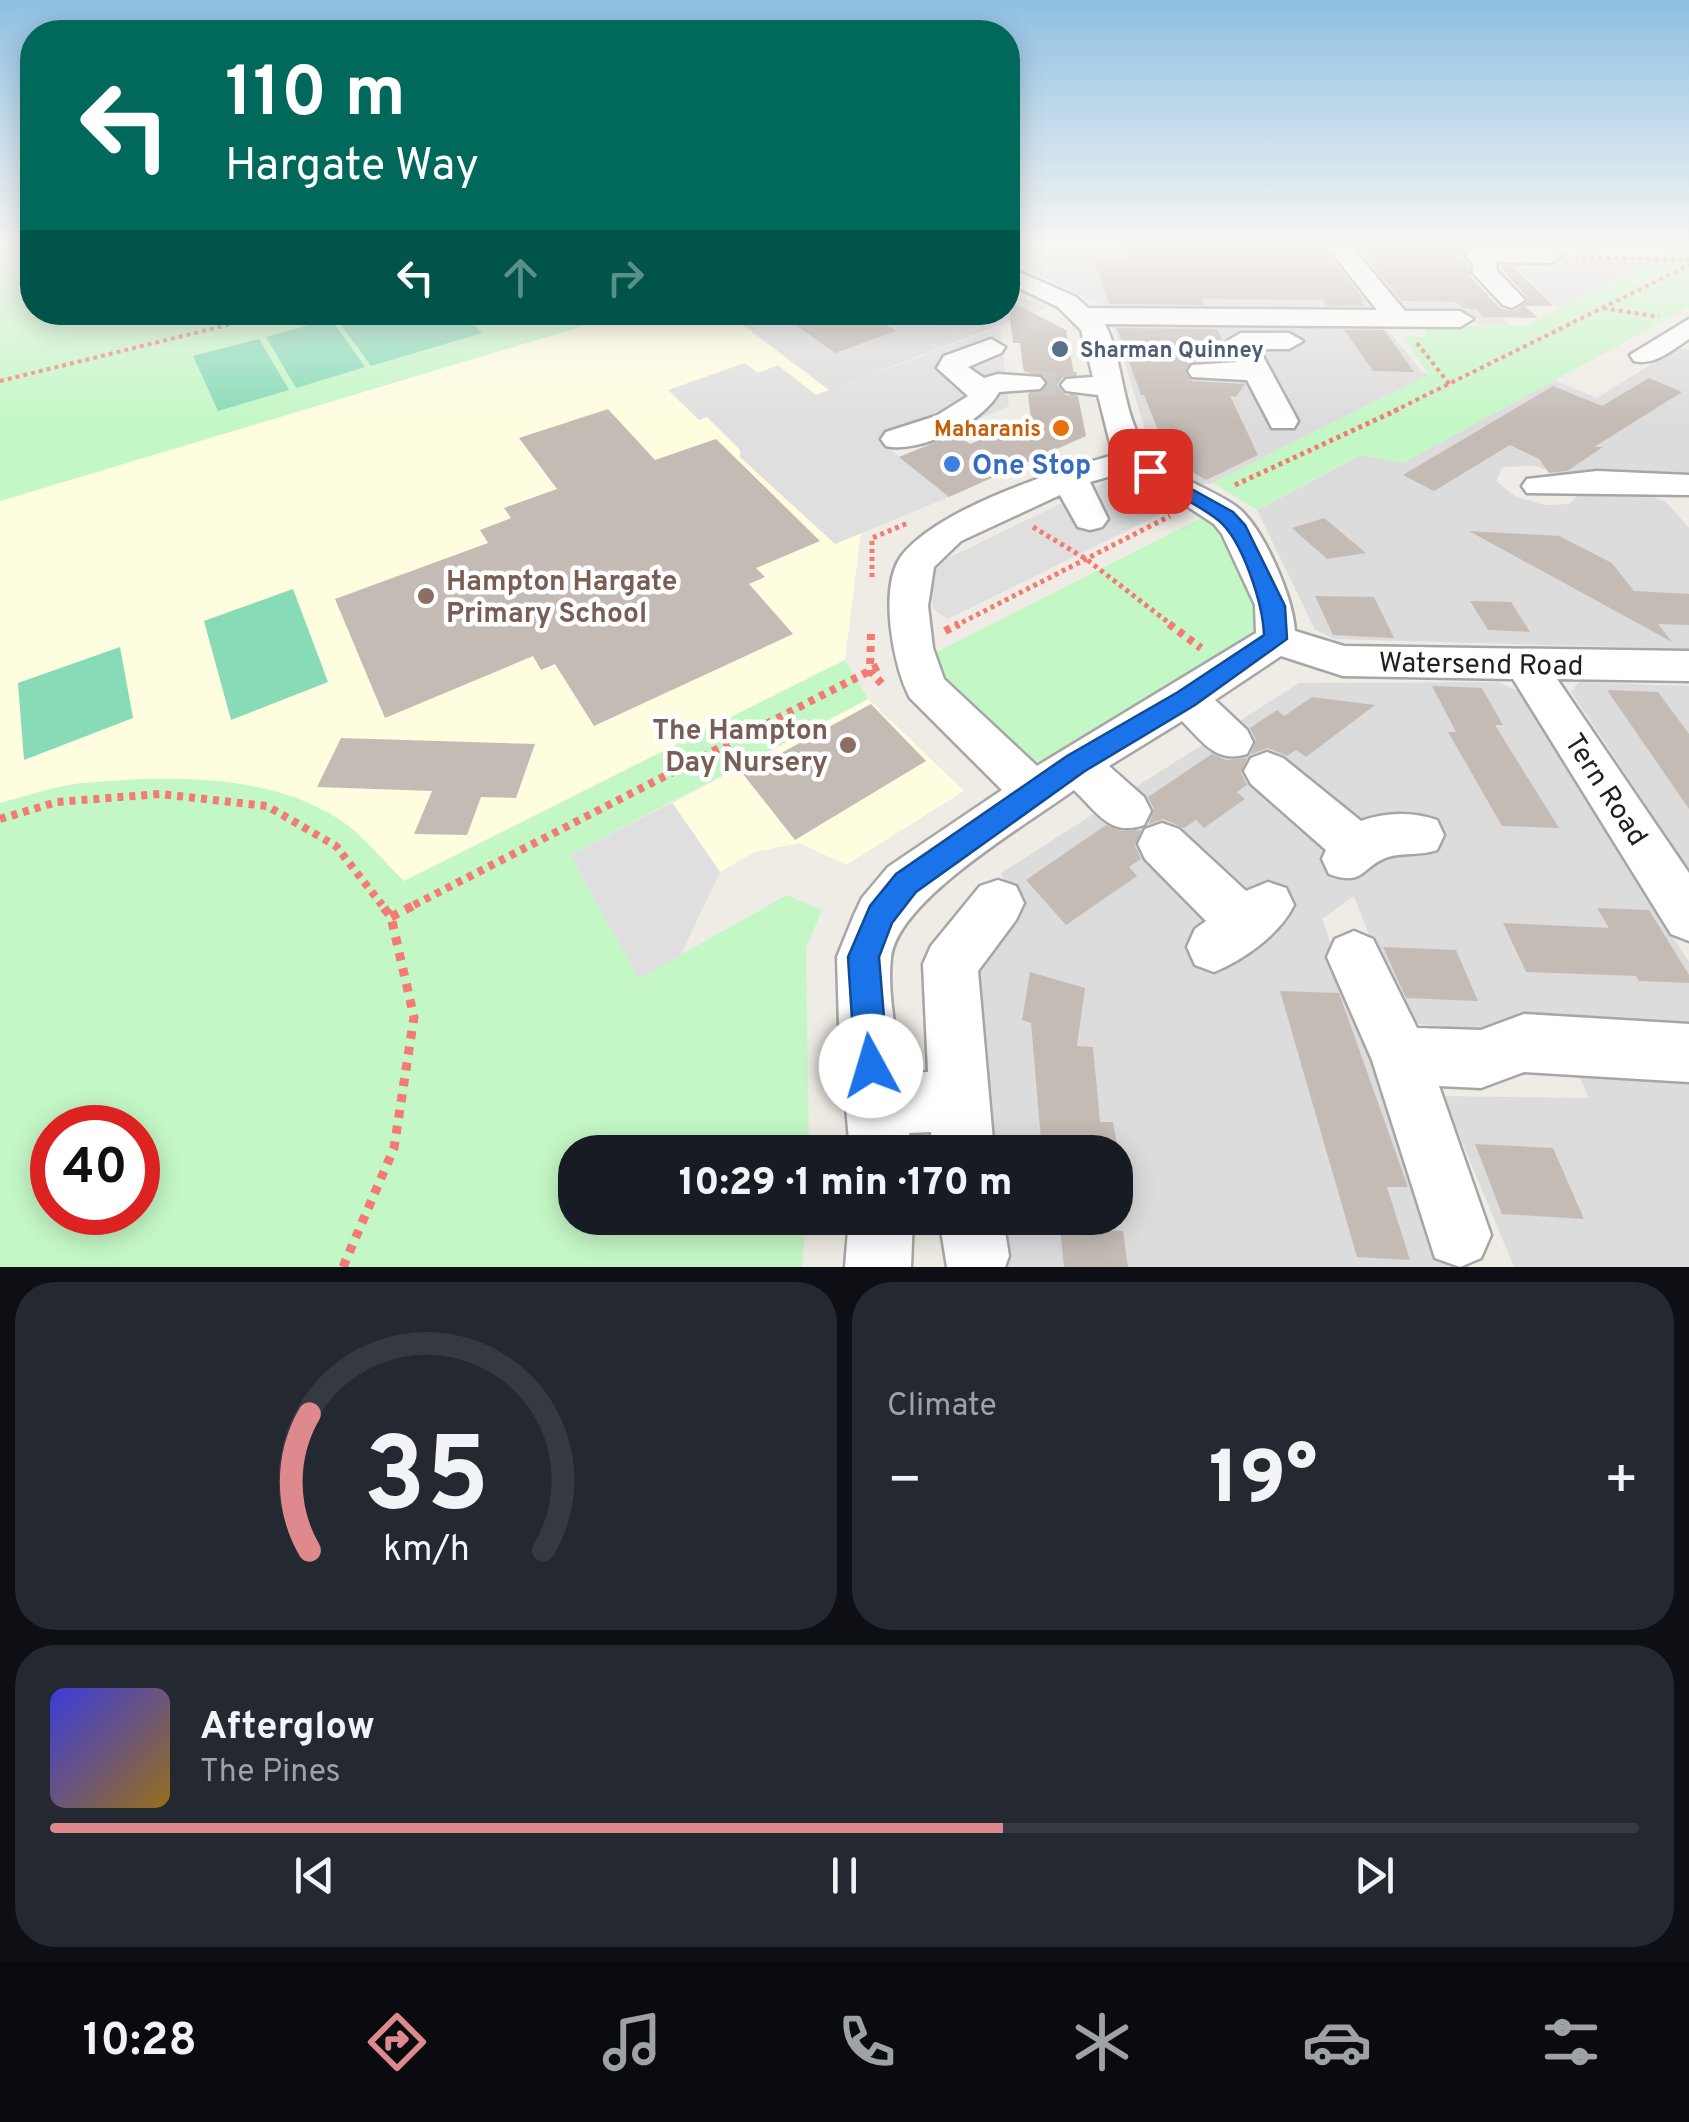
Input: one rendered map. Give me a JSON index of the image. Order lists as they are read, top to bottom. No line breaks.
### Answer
{"streets":{"street":["Watersend Road","Tern Road"]},"crossings":[["Watersend Road","Tern Road"]],"places":["Sharman Quinney","Maharanis","One Stop","Hampton Hargate Primary School","The Hampton Day Nursery"],"page":{"turn":["110 m","Hargate Way"],"limit":"40","trip":"10:29 · 1 min · 170 m","tile":"Climate","heat":["−","19°","+"],"song":["Afterglow","The Pines"],"tabs":"10:28","gauge":["35","km/h"]}}
